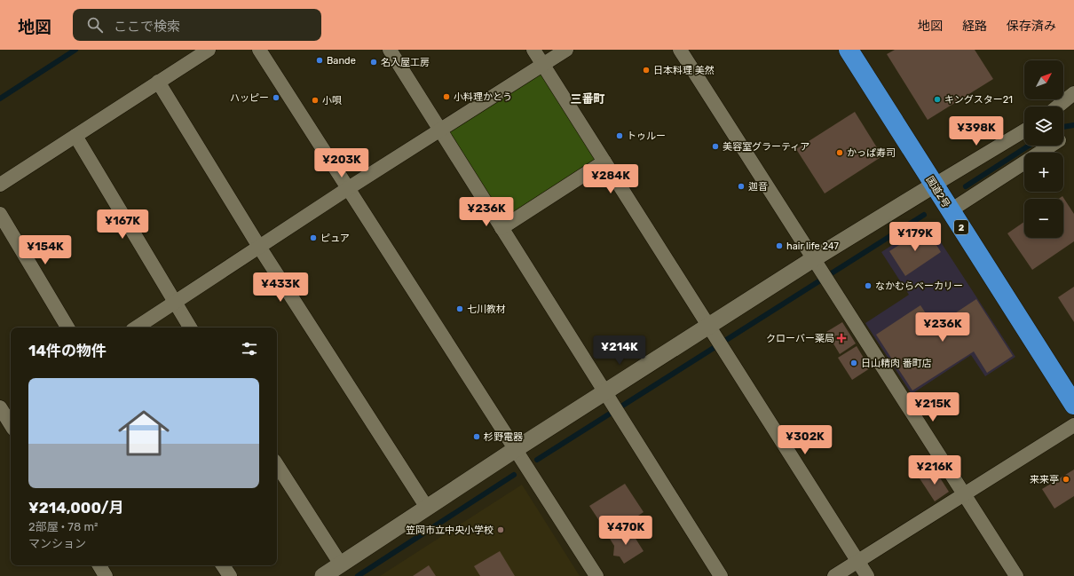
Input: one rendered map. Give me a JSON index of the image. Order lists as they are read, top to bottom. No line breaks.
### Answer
{"streets":{"highway":["国道2号","2"]},"districts":["三番町"],"places":{"other":["Bande","名入屋工房","日本料理 美然","小料理かとう","ハッピー","キングスター21","小唄","トゥルー","美容室グラーティア","かっぱ寿司","迦音","ピュア","hair life 247","なかむらベーカリー","七川教材","日山精肉 番町店","杉野電器","来来亭","笠岡市立中央小学校"],"health":["クローバー薬局"]},"north":"top right","page":{"header":"地図","search":"ここで検索","nav":["地図","経路","保存済み"],"map_buttons":["+","−"],"price":["¥398K","¥203K","¥284K","¥236K","¥167K","¥179K","¥154K","¥433K","¥236K","¥214K","¥215K","¥302K","¥216K","¥470K"],"heading":"14件の物件","list":[{"name":"¥214,000/月","note":"2部屋 · 78 m² · マンション"}]}}
